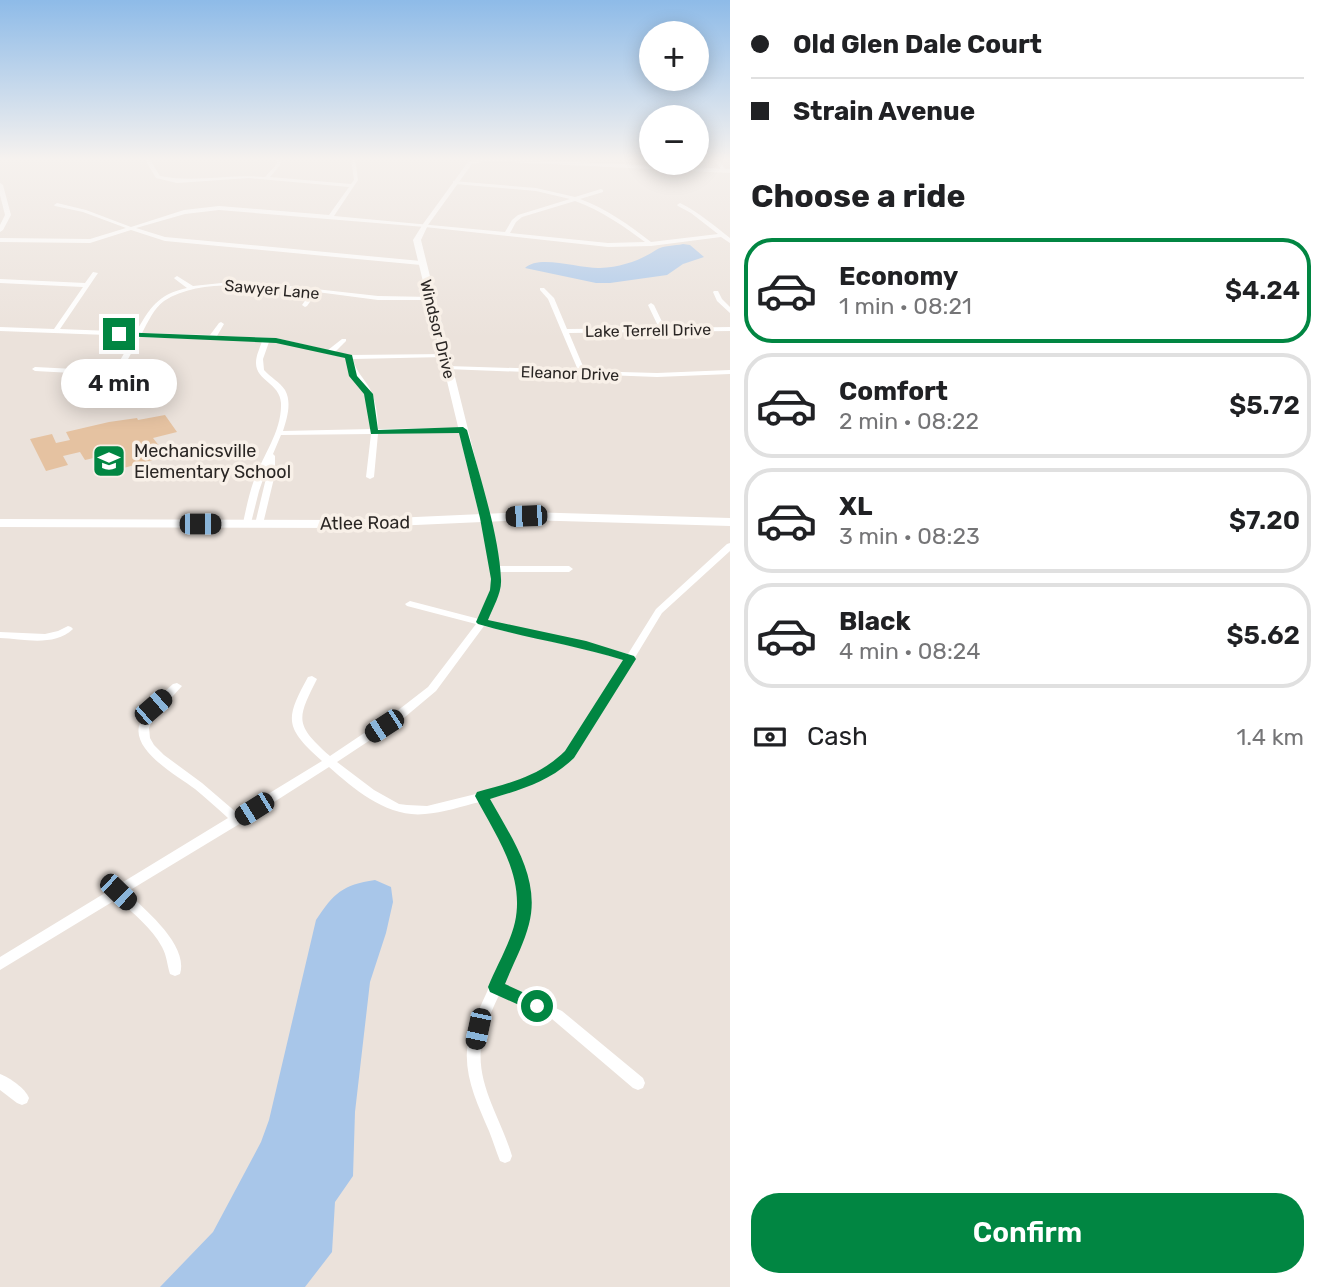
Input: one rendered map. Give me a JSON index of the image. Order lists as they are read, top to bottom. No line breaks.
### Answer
{"streets":{"main road":["Atlee Road"],"street":["Sawyer Lane","Windsor Drive","Lake Terrell Drive","Eleanor Drive"]},"crossings":[["Sawyer Lane","Windsor Drive"],["Windsor Drive","Eleanor Drive"],["Windsor Drive","Atlee Road"]],"places":{"school or university":["Mechanicsville Elementary School"]},"page":{"banner":["Old Glen Dale Court","Strain Avenue"],"map_buttons":["+","−"],"heading":"Choose a ride","list":[{"name":"Economy","note":"1 min · 08:21","value":"$4.24"},{"name":"Comfort","note":"2 min · 08:22","value":"$5.72"},{"name":"XL","note":"3 min · 08:23","value":"$7.20"},{"name":"Black","note":"4 min · 08:24","value":"$5.62"}],"bubble":"4 min","pay":["Cash","1.4 km"],"buttons":"Confirm"}}
